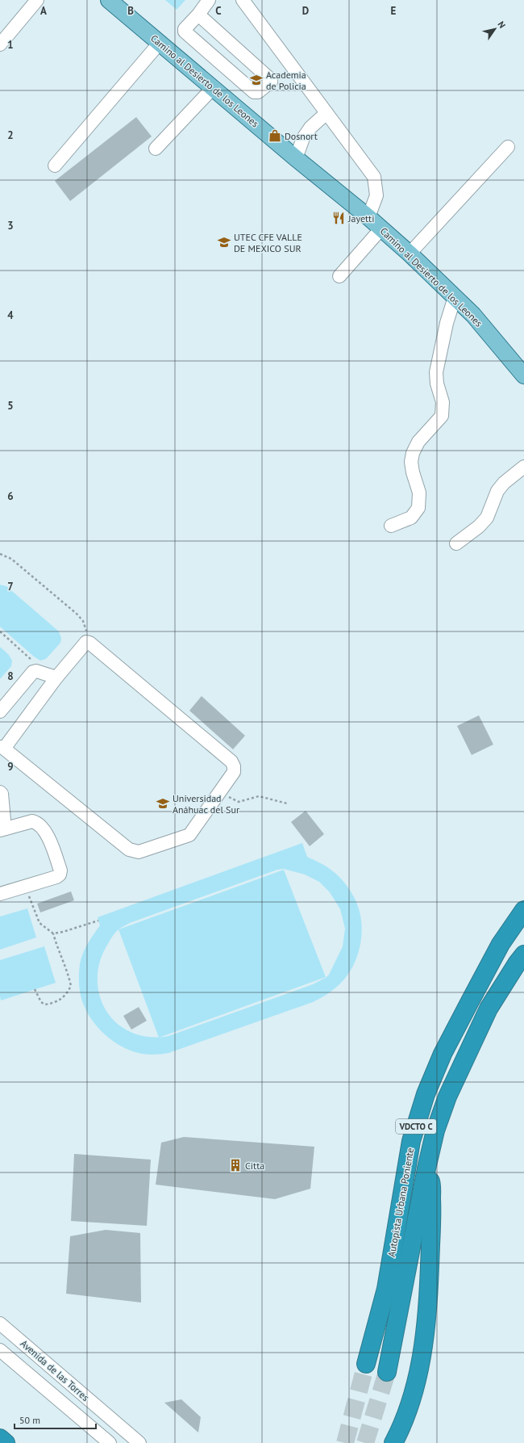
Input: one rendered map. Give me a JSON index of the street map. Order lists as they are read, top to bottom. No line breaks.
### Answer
{"streets":{"highway":["VDCTO C","Autopista Urbana Poniente"],"main road":["Camino al Desierto de los Leones"],"street":["Avenida de las Torres"]},"places":{"school or university":["Academia de Policia","UTEC CFE VALLE DE MEXICO SUR","Universidad Anáhuac del Sur"],"shop":["Dosnort"],"restaurant":["Jayetti"],"building":["Citta"]},"scale_bar":"50 m","north":"top right","grid":{"columns":["A","B","C","D","E"],"rows":["1","2","3","4","5","6","7","8","9"]}}
